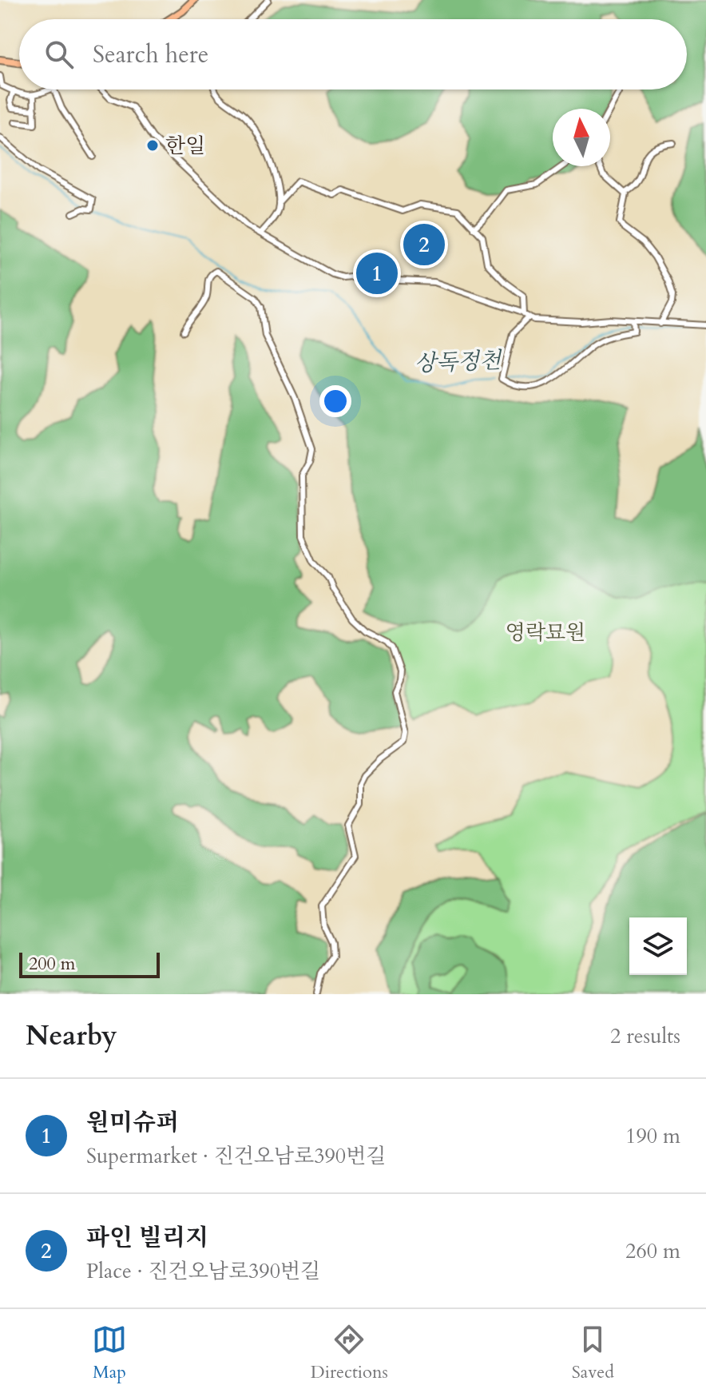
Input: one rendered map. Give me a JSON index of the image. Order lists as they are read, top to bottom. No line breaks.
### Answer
{"water":["상독정천"],"parks":["영락묘원"],"places":["한일"],"scale_bar":"200 m","north":"top","page":{"search":"Search here","pins":["2","1"],"scale":"200 m","heading":["Nearby","2 results"],"list":[{"mark":"1","name":"원미슈퍼","note":"Supermarket · 진건오남로390번길","value":"190 m"},{"mark":"2","name":"파인 빌리지","note":"Place · 진건오남로390번길","value":"260 m"}],"nav":["Map","Directions","Saved"]}}
